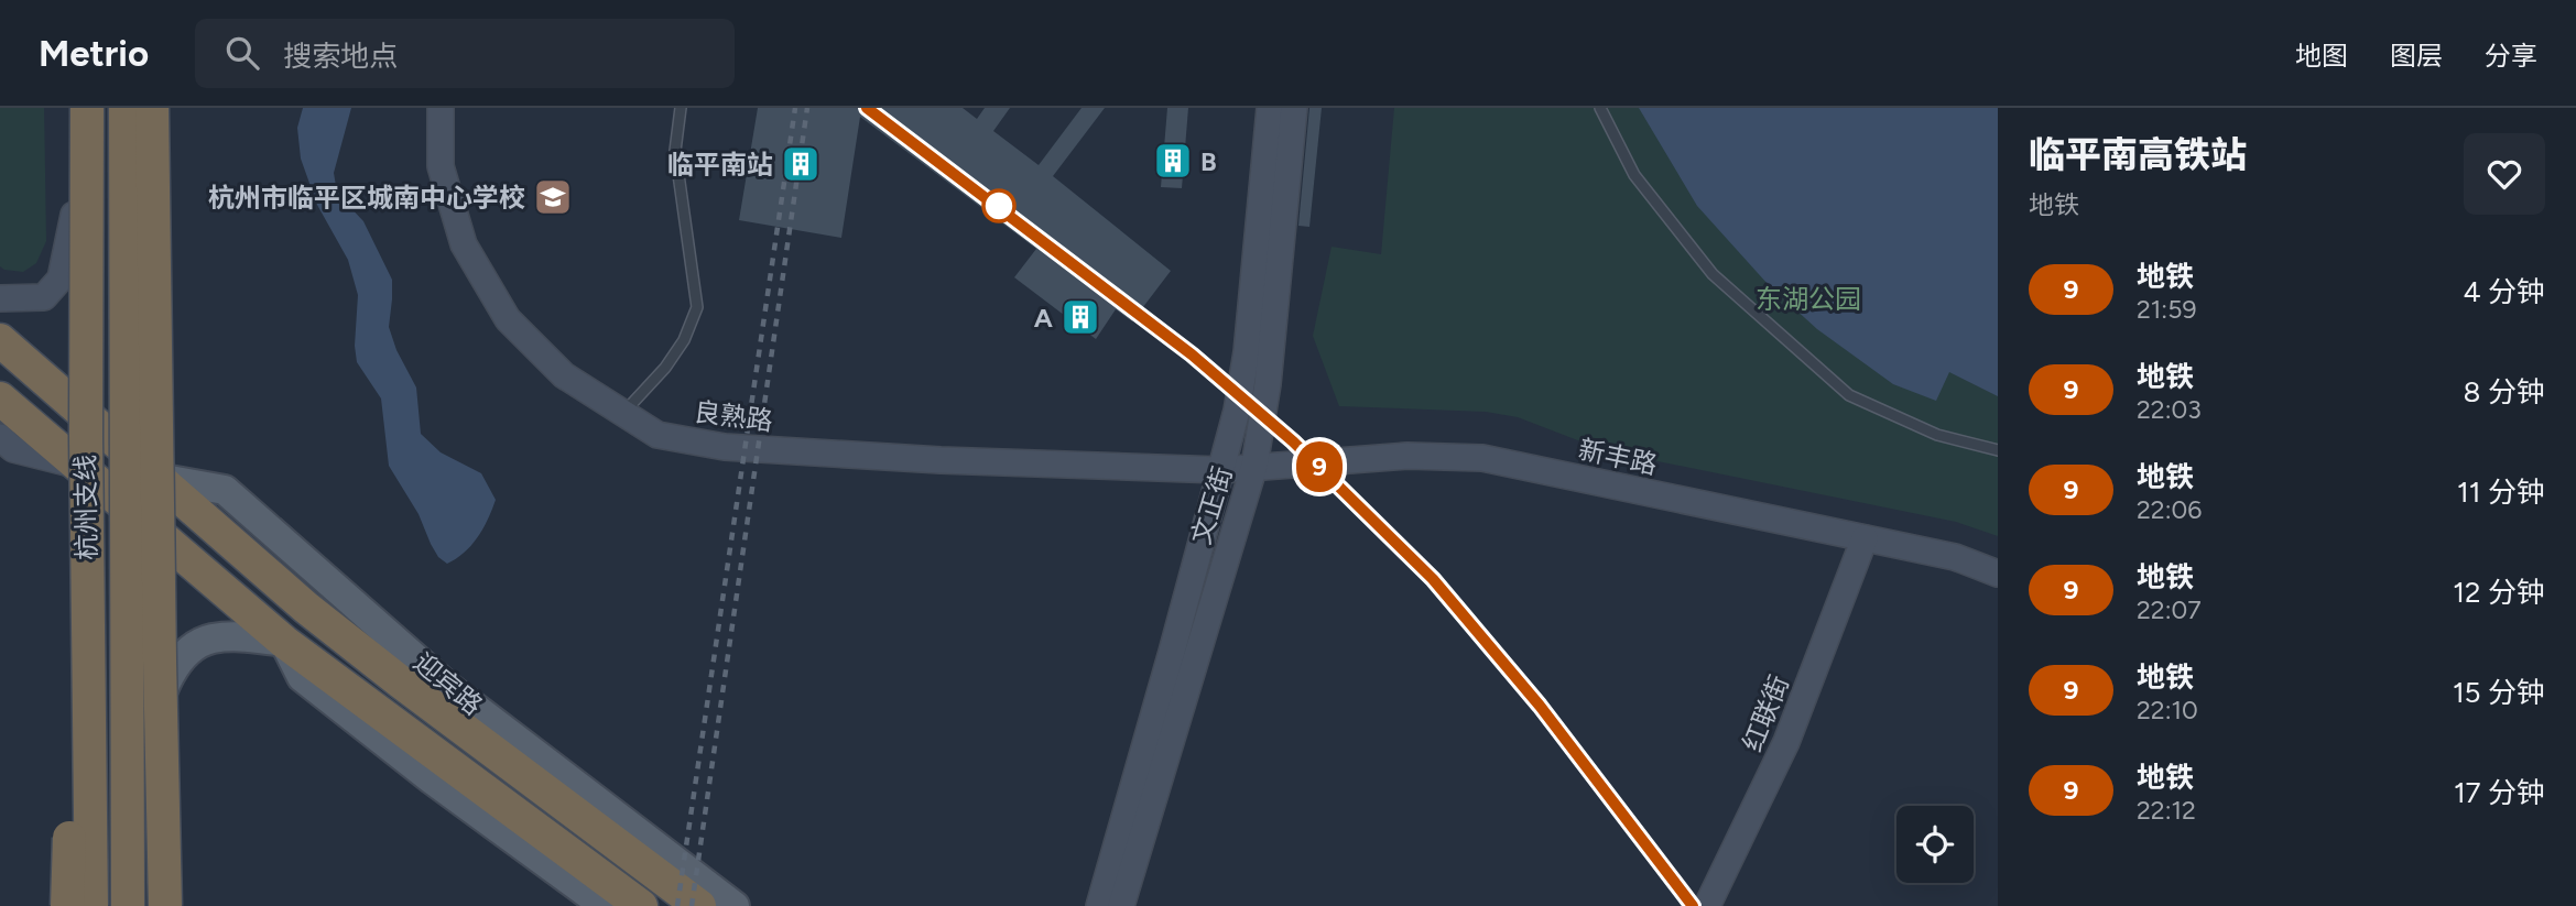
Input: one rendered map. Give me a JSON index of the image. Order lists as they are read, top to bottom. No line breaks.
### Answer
{"streets":{"highway":["杭州支线","迎宾路"],"main road":["良熟路","新丰路","文正街","红联街"]},"crossings":[["良熟路","新丰路"],["良熟路","文正街"],["新丰路","文正街"],["新丰路","红联街"],["杭州支线","迎宾路"]],"parks":["东湖公园"],"places":{"building":["B","临平南站","A"],"school or university":["杭州市临平区城南中心学校"]},"lines":["metro line 9"],"page":{"header":"Metrio","search":"搜索地点","nav":["地图","图层","分享"],"on_map":"9","heading":["临平南高铁站","地铁"],"list":[{"mark":"9","name":"地铁","note":"21:59","value":"4 分钟"},{"mark":"9","name":"地铁","note":"22:03","value":"8 分钟"},{"mark":"9","name":"地铁","note":"22:06","value":"11 分钟"},{"mark":"9","name":"地铁","note":"22:07","value":"12 分钟"},{"mark":"9","name":"地铁","note":"22:10","value":"15 分钟"},{"mark":"9","name":"地铁","note":"22:12","value":"17 分钟"}]}}
